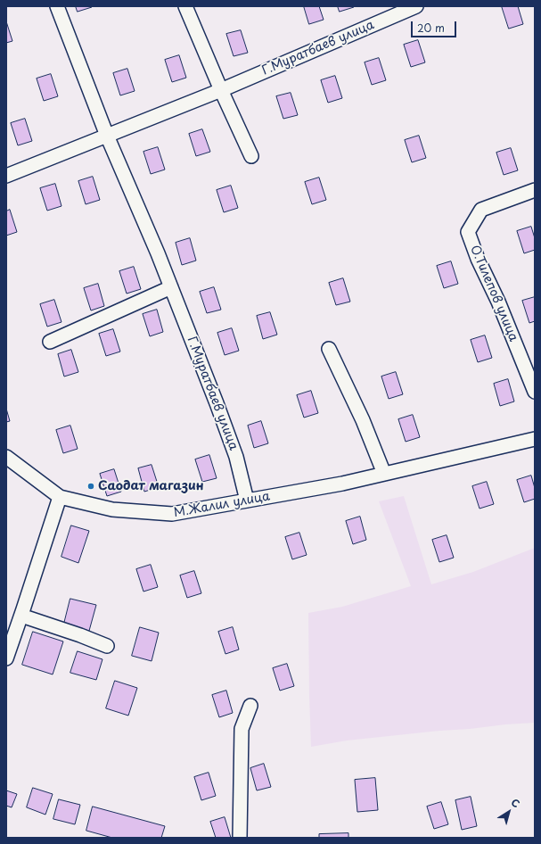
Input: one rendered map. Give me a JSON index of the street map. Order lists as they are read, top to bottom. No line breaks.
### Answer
{"streets":{"street":["Г.Муратбаев улица","О.Тилепов улица","М.Жалил улица"]},"crossings":[["Г.Муратбаев улица","М.Жалил улица"]],"places":["Саодат магазин"],"scale_bar":"20 m","north":"top right"}
